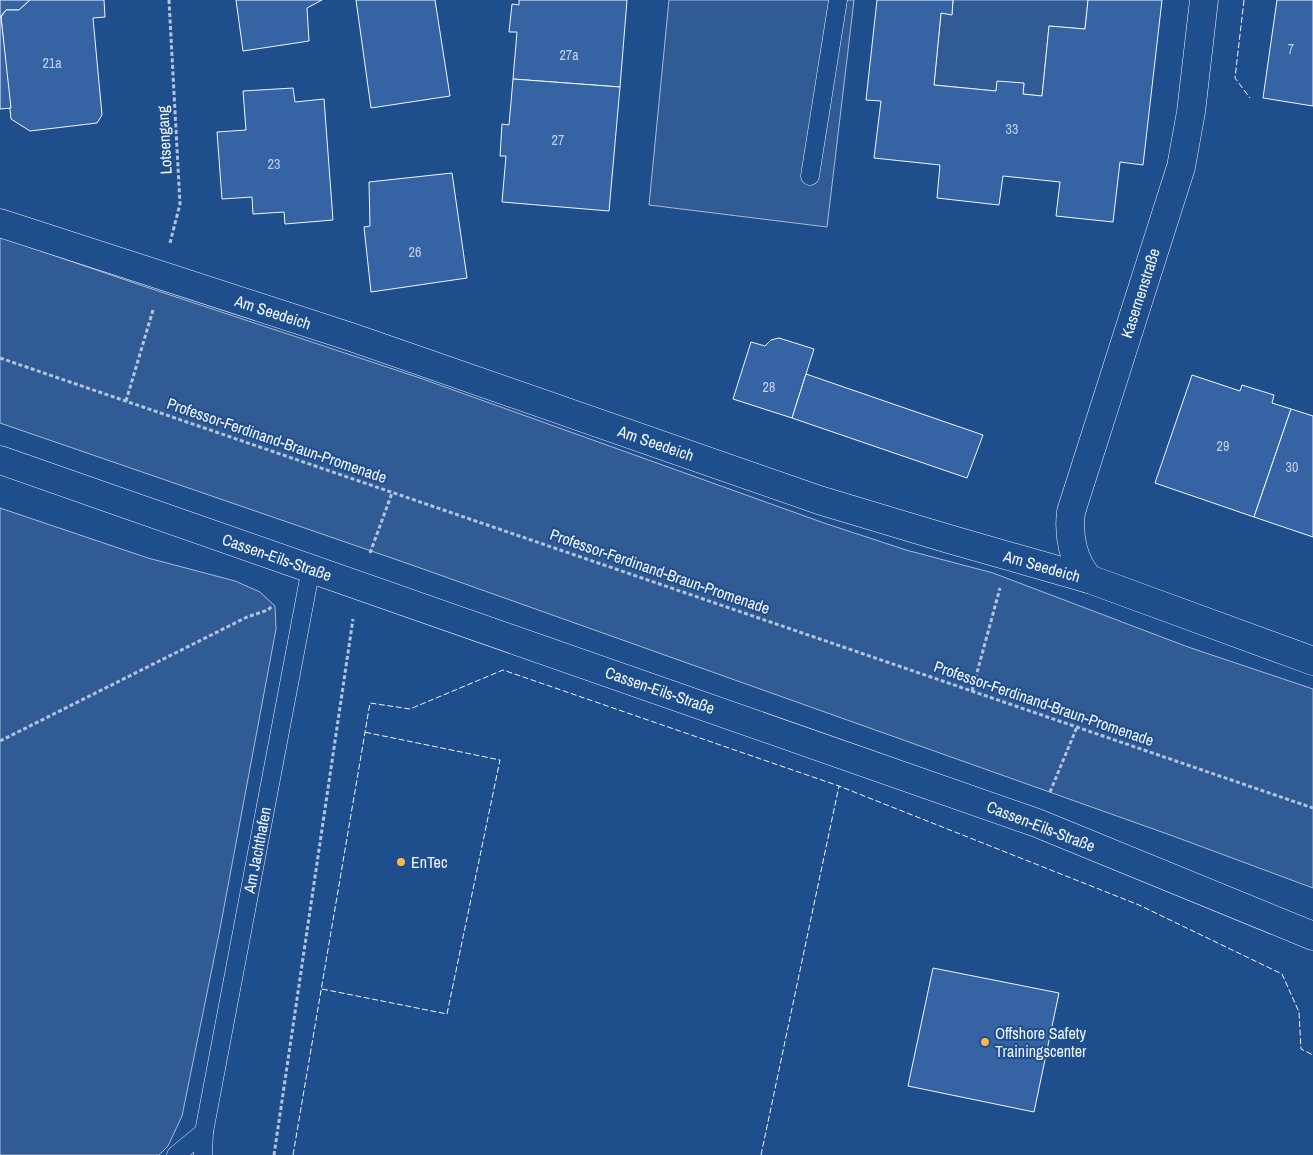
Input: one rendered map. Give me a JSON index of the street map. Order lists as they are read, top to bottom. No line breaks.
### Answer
{"streets":{"street":["Kasernenstraße","Am Seedeich","Cassen-Eils-Straße"],"lane":["Am Jachthafen"],"path":["Lotsengang","Professor-Ferdinand-Braun-Promenade"]},"crossings":[["Lotsengang","Am Seedeich"],["Lotsengang","Professor-Ferdinand-Braun-Promenade"],["Kasernenstraße","Am Seedeich"],["Cassen-Eils-Straße","Am Jachthafen"]],"places":["EnTec","Offshore Safety Trainingscenter"],"house_numbers":["7","27a","21a","33","27","23","26","28","29","30"]}
